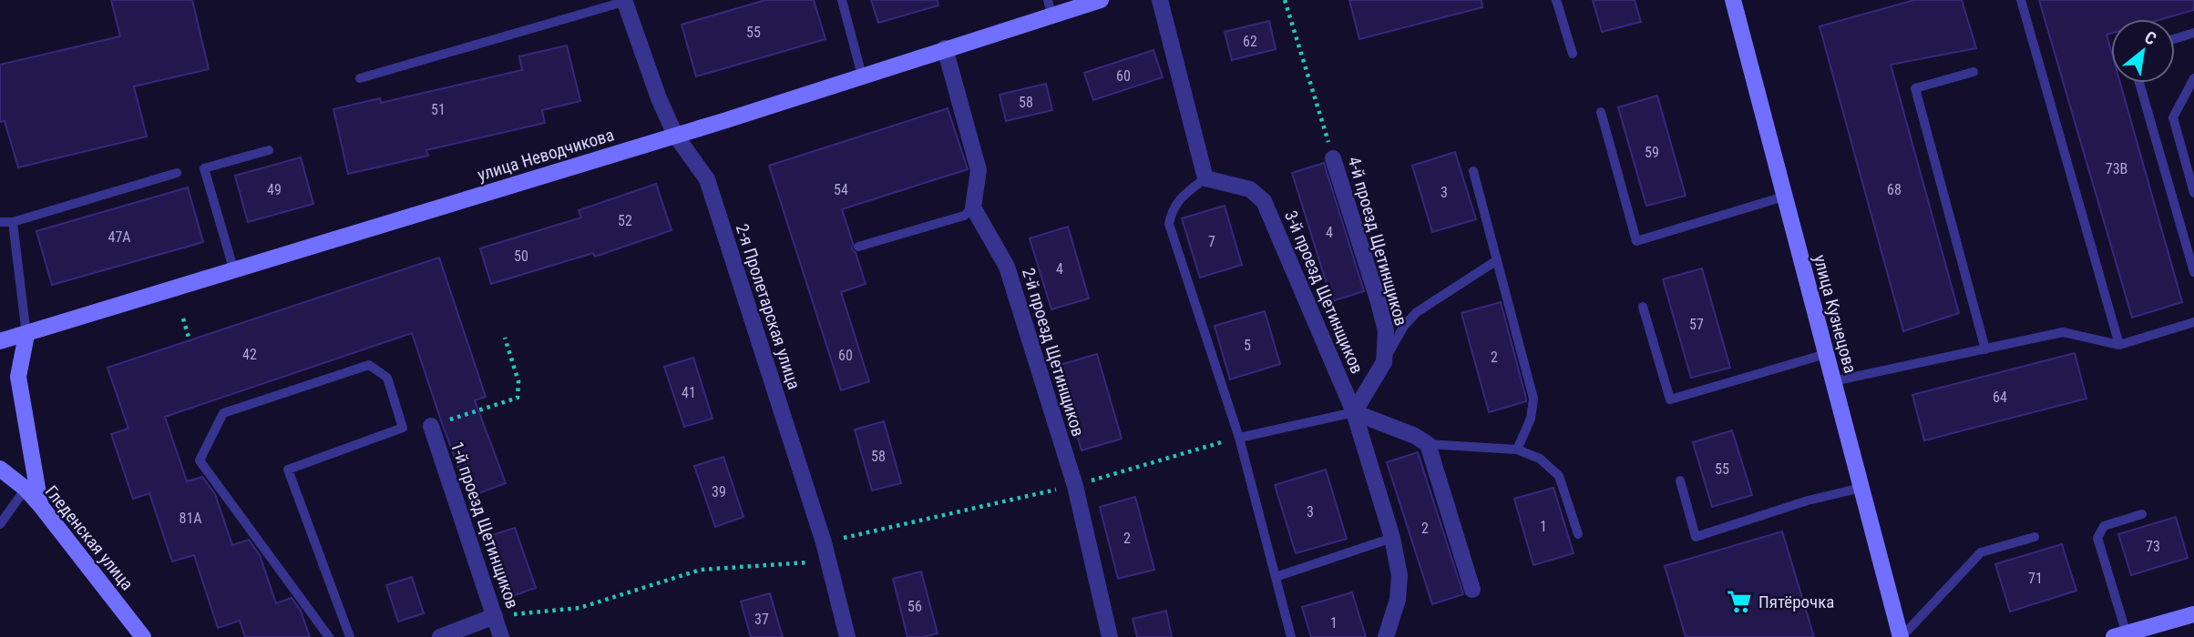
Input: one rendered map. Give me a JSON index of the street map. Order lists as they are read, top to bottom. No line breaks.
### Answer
{"streets":{"main road":["улица Неводчикова","улица Кузнецова","Гледенская улица"],"street":["4-й проезд Щетинщиков","3-й проезд Щетинщиков","2-я Пролетарская улица","2-й проезд Щетинщиков","1-й проезд Щетинщиков"]},"crossings":[["улица Неводчикова","2-я Пролетарская улица"],["4-й проезд Щетинщиков","3-й проезд Щетинщиков"]],"places":{"supermarket":["Пятёрочка"]},"house_numbers":["55","62","60","58","51","59","73В","49","54","68","3","52","4","47А","7","50","4","57","5","42","60","2","41","64","58","55","39","3","81А","1","2","2","73","71","56","37","1"],"north":"top right"}
